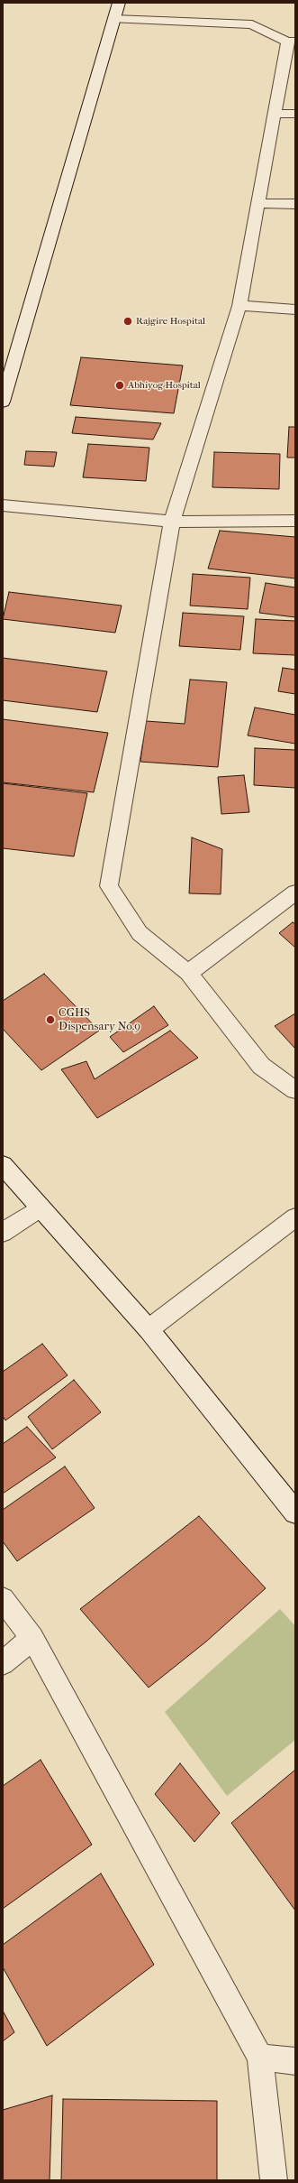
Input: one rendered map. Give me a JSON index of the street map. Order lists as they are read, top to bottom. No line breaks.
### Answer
{"places":["Rajgire Hospital","Abhiyog Hospital","CGHS Dispensary No.9"]}
